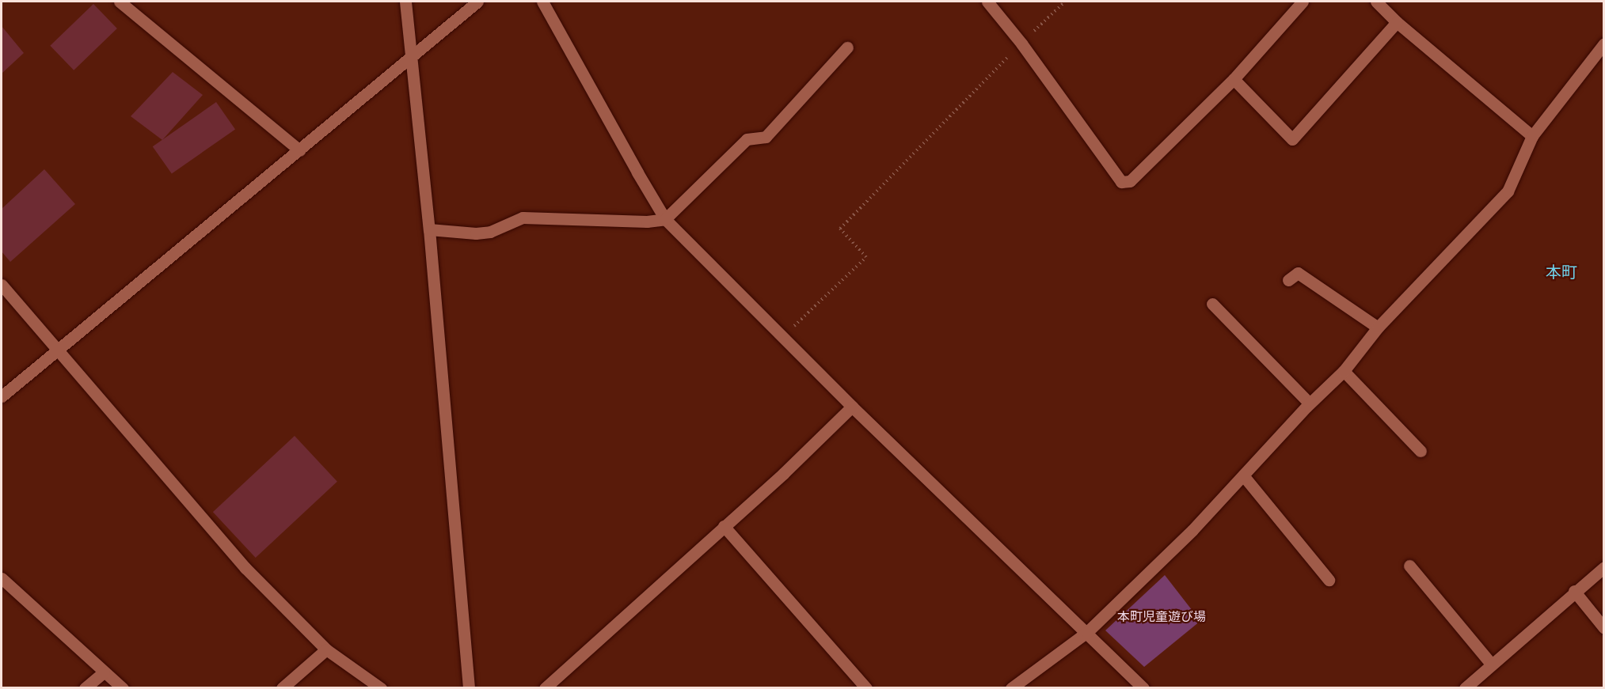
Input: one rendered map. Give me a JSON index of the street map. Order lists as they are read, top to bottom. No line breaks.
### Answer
{"districts":["本町"],"parks":["本町児童遊び場"]}
